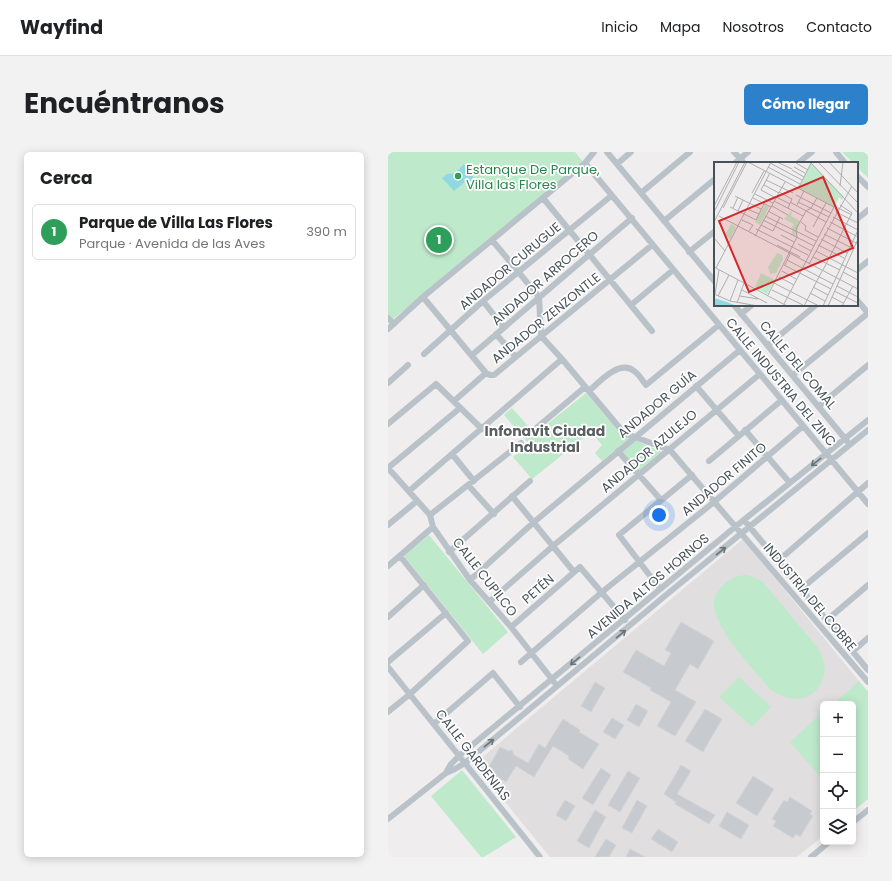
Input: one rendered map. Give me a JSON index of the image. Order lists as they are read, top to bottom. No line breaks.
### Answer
{"streets":{"street":["ANDADOR CURUGUE","ANDADOR ARROCERO","ANDADOR ZENZONTLE","CALLE DEL COMAL","CALLE INDUSTRIA DEL ZINC","ANDADOR GUÍA","ANDADOR AZULEJO","ANDADOR FINITO","CALLE CUPILCO","AVENIDA ALTOS HORNOS","PETÉN","INDUSTRIA DEL COBRE","CALLE GARDENIAS"]},"crossings":[["ANDADOR CURUGUE","CALLE INDUSTRIA DEL ZINC"],["ANDADOR ARROCERO","CALLE INDUSTRIA DEL ZINC"],["ANDADOR ZENZONTLE","CALLE INDUSTRIA DEL ZINC"],["CALLE DEL COMAL","AVENIDA ALTOS HORNOS"],["CALLE INDUSTRIA DEL ZINC","ANDADOR GUÍA"],["CALLE INDUSTRIA DEL ZINC","ANDADOR AZULEJO"],["CALLE INDUSTRIA DEL ZINC","ANDADOR FINITO"],["CALLE INDUSTRIA DEL ZINC","AVENIDA ALTOS HORNOS"],["ANDADOR GUÍA","CALLE CUPILCO"],["ANDADOR AZULEJO","CALLE CUPILCO"],["ANDADOR AZULEJO","INDUSTRIA DEL COBRE"],["ANDADOR FINITO","CALLE CUPILCO"],["ANDADOR FINITO","PETÉN"],["ANDADOR FINITO","INDUSTRIA DEL COBRE"],["CALLE CUPILCO","AVENIDA ALTOS HORNOS"],["CALLE CUPILCO","PETÉN"],["AVENIDA ALTOS HORNOS","INDUSTRIA DEL COBRE"],["AVENIDA ALTOS HORNOS","CALLE GARDENIAS"]],"districts":["Infonavit Ciudad Industrial"],"places":["Estanque De Parque, Villa las Flores"],"page":{"header":"Wayfind","nav":["Inicio","Mapa","Nosotros","Contacto"],"title":"Encuéntranos","buttons":"Cómo llegar","heading":"Cerca","list":[{"mark":"1","name":"Parque de Villa Las Flores","note":"Parque · Avenida de las Aves","value":"390 m"}],"pins":"1","map_buttons":["+","−"]}}
